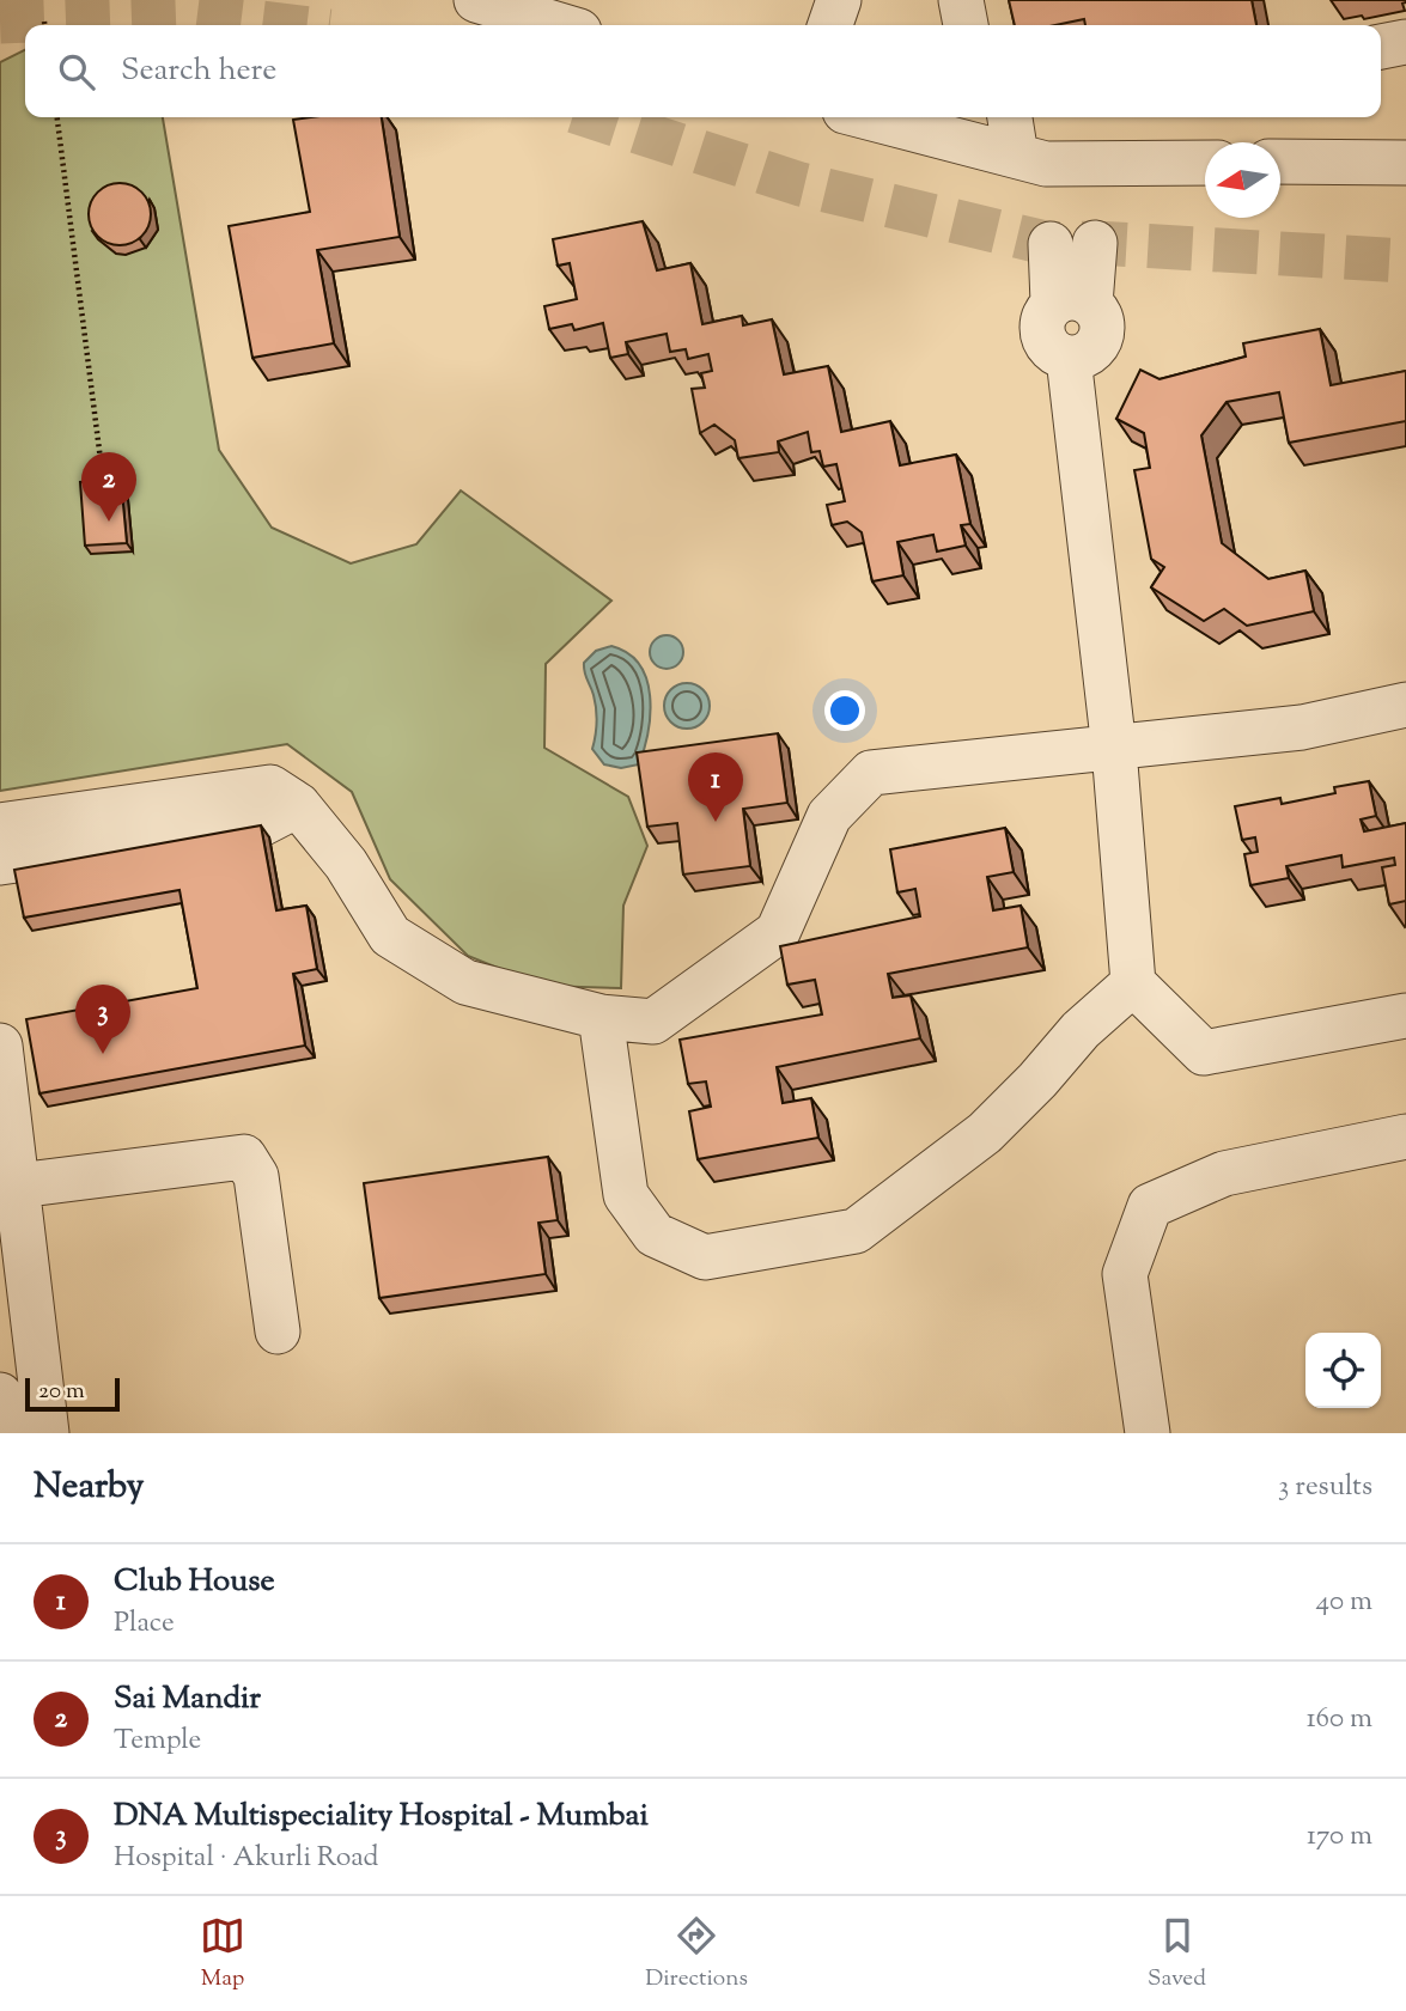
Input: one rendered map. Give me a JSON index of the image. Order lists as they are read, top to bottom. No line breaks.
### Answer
{"scale_bar":"20 m","north":"left","page":{"search":"Search here","pins":["2","1","3"],"scale":"20 m","heading":["Nearby","3 results"],"list":[{"mark":"1","name":"Club House","note":"Place","value":"40 m"},{"mark":"2","name":"Sai Mandir","note":"Temple","value":"160 m"},{"mark":"3","name":"DNA Multispeciality Hospital - Mumbai","note":"Hospital · Akurli Road","value":"170 m"}],"nav":["Map","Directions","Saved"]}}
